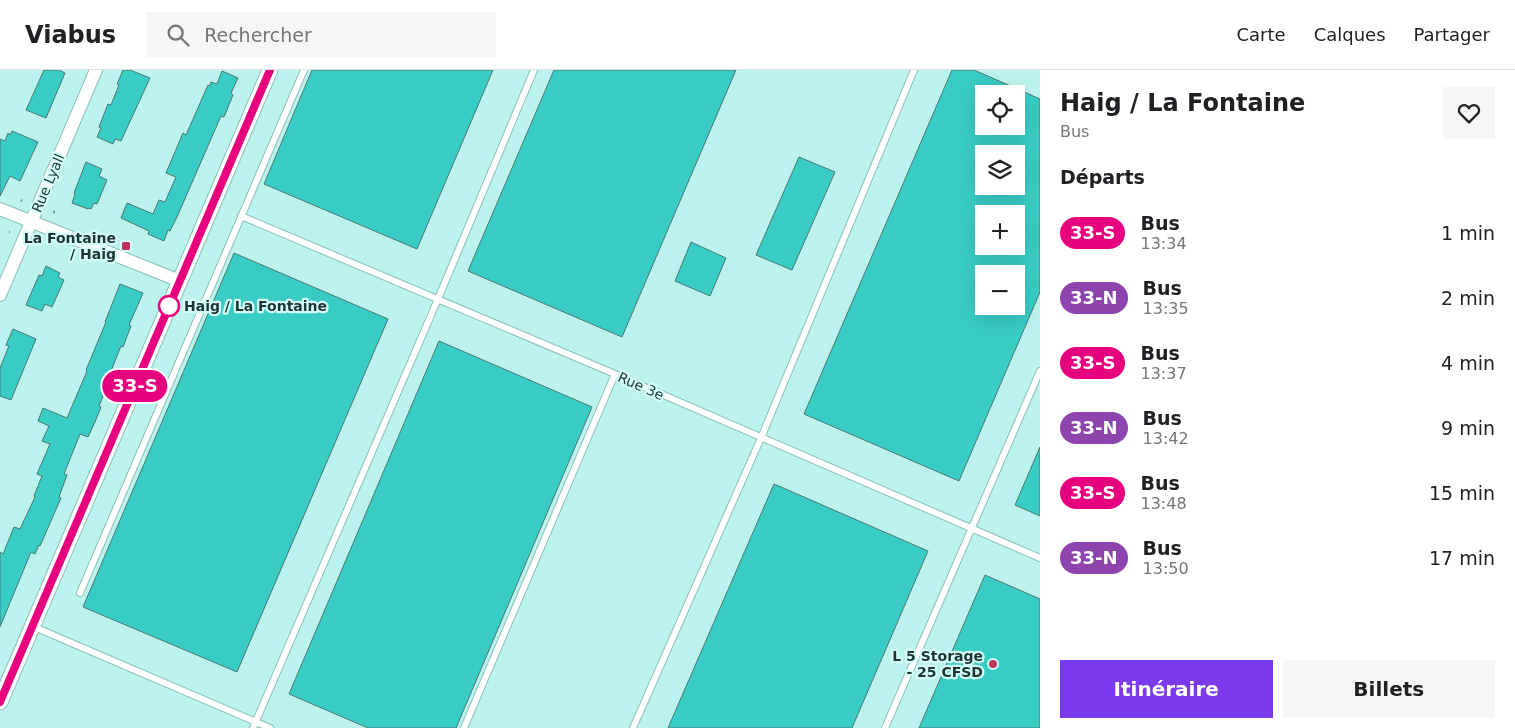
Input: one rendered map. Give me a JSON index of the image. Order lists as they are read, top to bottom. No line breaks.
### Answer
{"streets":{"street":["Rue Lyall"],"lane":["Rue 3e"]},"places":{"transit":["La Fontaine / Haig"],"other":["Haig / La Fontaine","L 5 Storage - 25 CFSD"]},"lines":["bus line 33-S"],"page":{"header":"Viabus","search":"Rechercher","nav":["Carte","Calques","Partager"],"on_map":"33-S","heading":[["Haig / La Fontaine","Bus"],"Départs"],"map_buttons":["+","−"],"list":[{"mark":"33-S","name":"Bus","note":"13:34","value":"1 min"},{"mark":"33-N","name":"Bus","note":"13:35","value":"2 min"},{"mark":"33-S","name":"Bus","note":"13:37","value":"4 min"},{"mark":"33-N","name":"Bus","note":"13:42","value":"9 min"},{"mark":"33-S","name":"Bus","note":"13:48","value":"15 min"},{"mark":"33-N","name":"Bus","note":"13:50","value":"17 min"}],"buttons":["Itinéraire","Billets"]}}
